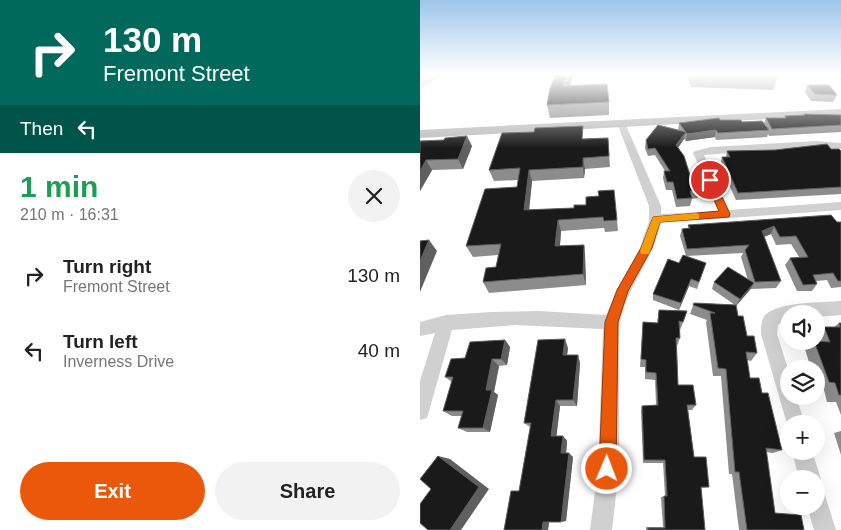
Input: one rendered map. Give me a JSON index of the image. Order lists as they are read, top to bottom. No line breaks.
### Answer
{"page":{"turn":["130 m","Fremont Street"],"then":"Then","heading":["1 min","210 m · 16:31"],"list":[{"name":"Turn right","note":"Fremont Street","value":"130 m"},{"name":"Turn left","note":"Inverness Drive","value":"40 m"}],"map_buttons":["+","−"],"buttons":["Exit","Share"]}}
